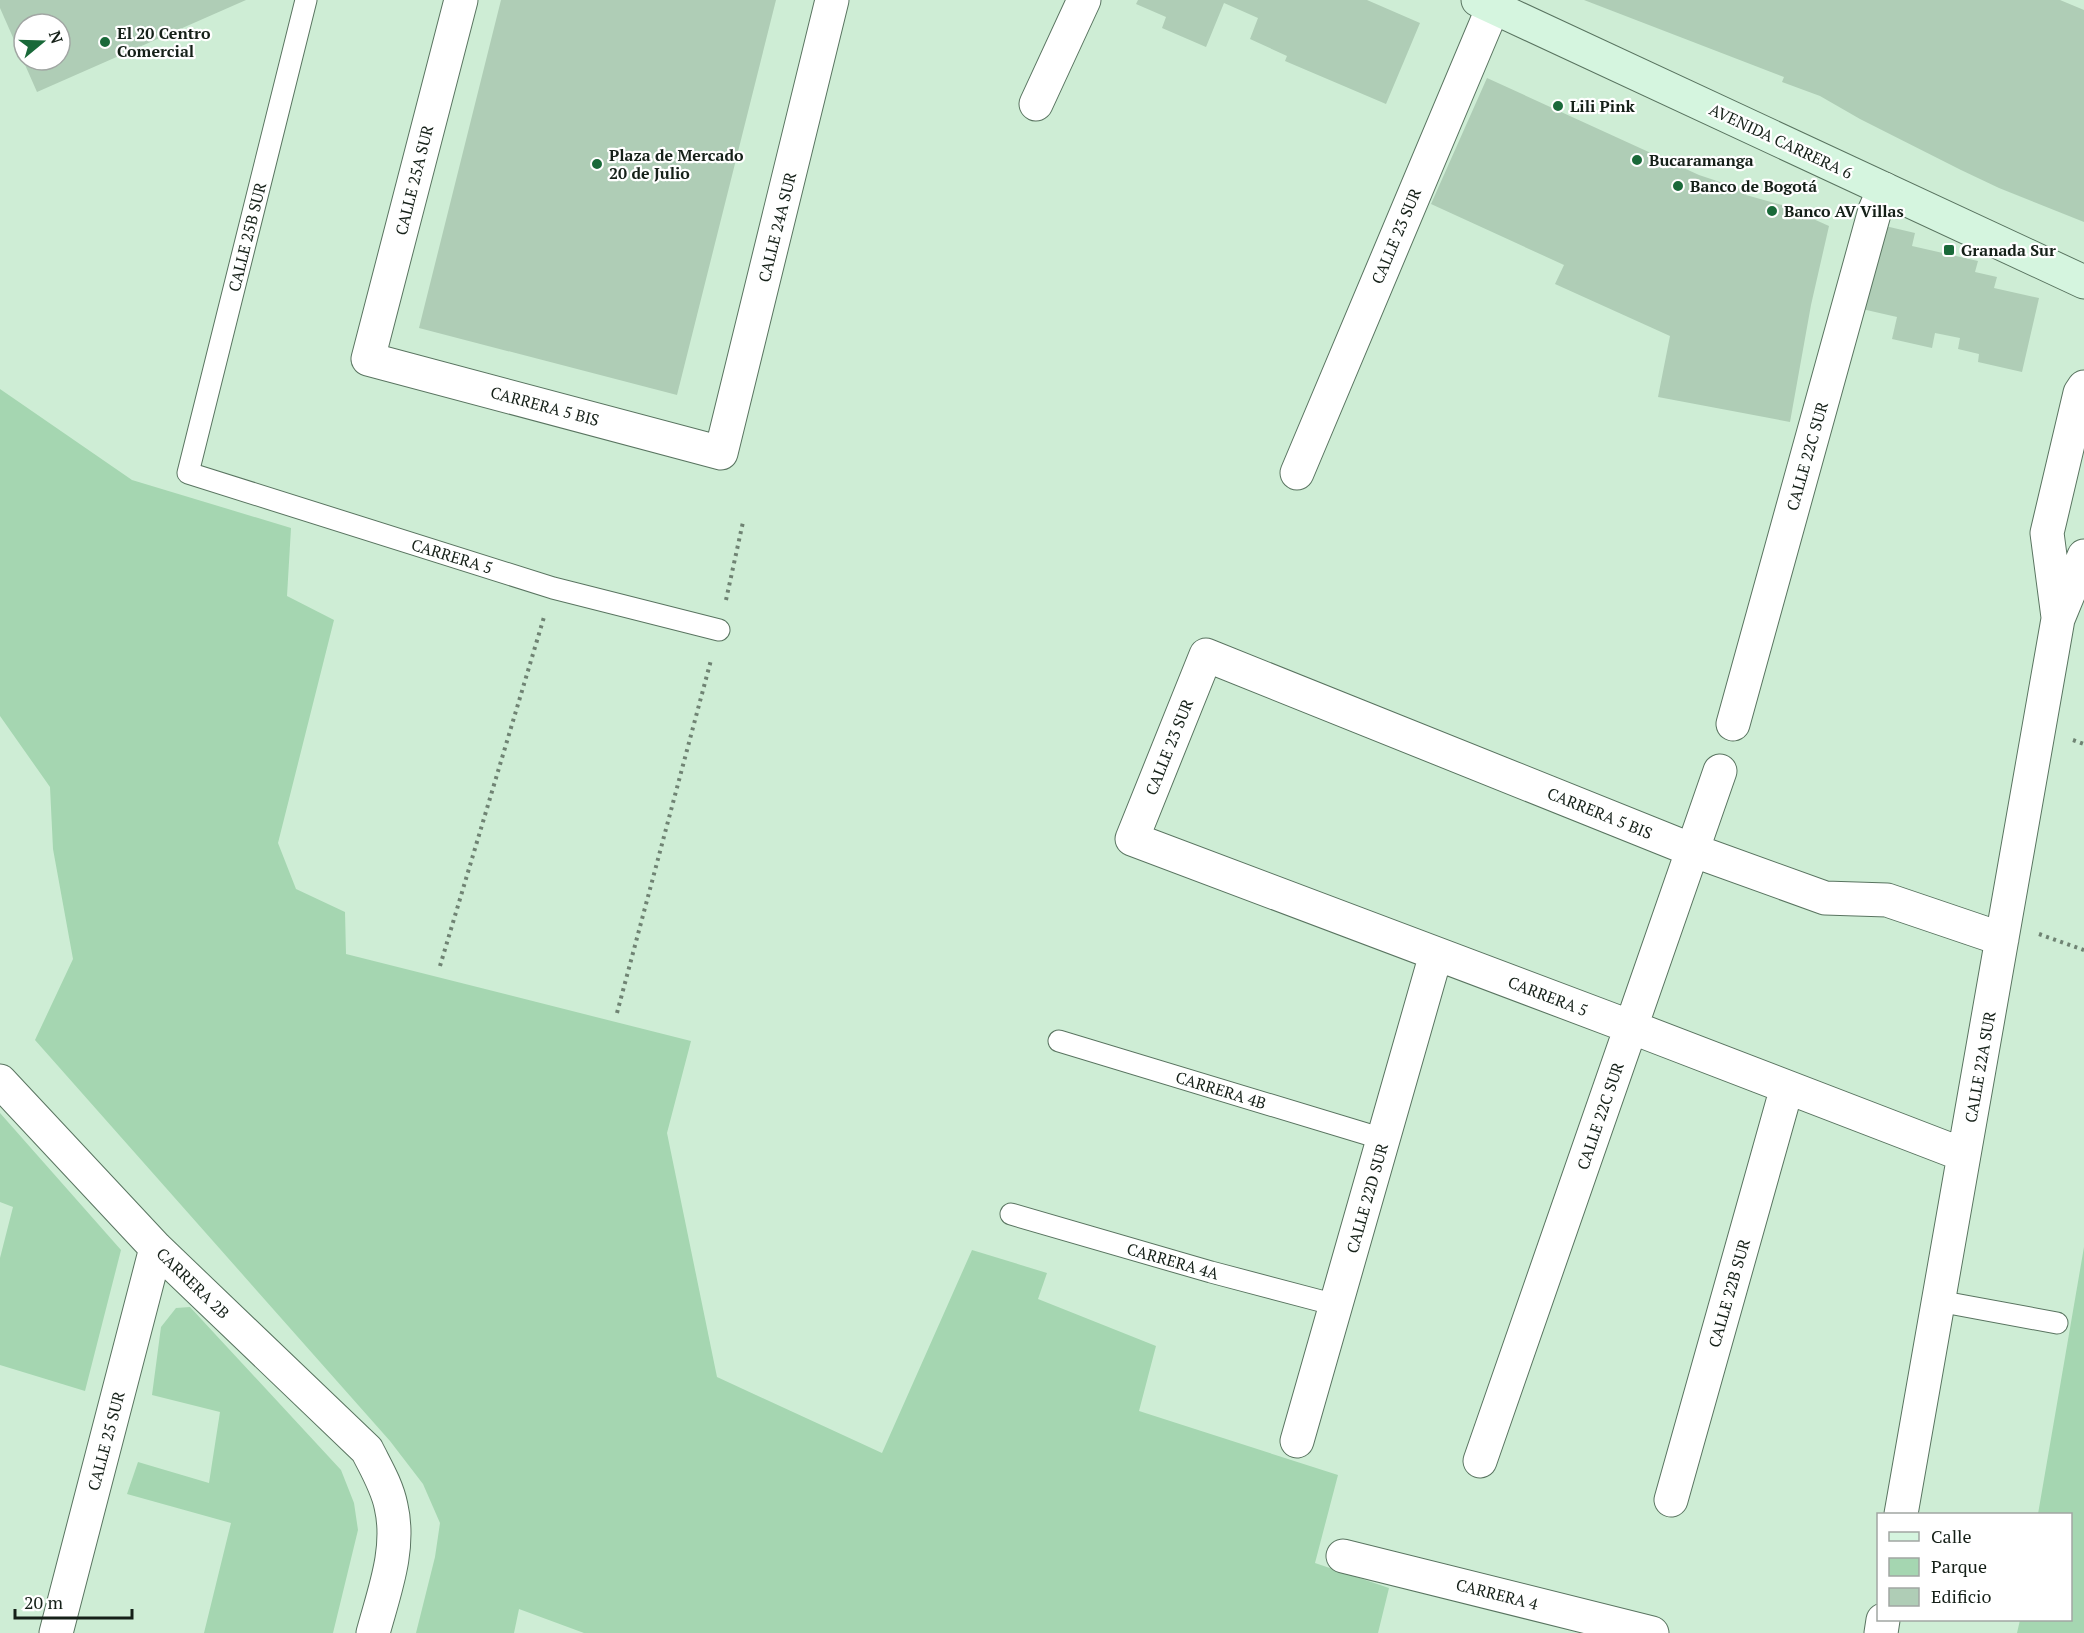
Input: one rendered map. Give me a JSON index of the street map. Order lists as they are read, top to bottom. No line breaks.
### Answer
{"streets":{"main road":["AVENIDA CARRERA 6"],"street":["CALLE 25A SUR","CALLE 24A SUR","CALLE 23 SUR","CARRERA 5 BIS","CALLE 22C SUR","CARRERA 5","CALLE 22A SUR","CALLE 22D SUR","CARRERA 2B","CALLE 22B SUR","CALLE 25 SUR","CARRERA 4"],"lane":["CALLE 25B SUR","CARRERA 4B","CARRERA 4A"]},"crossings":[["AVENIDA CARRERA 6","CALLE 23 SUR"],["AVENIDA CARRERA 6","CALLE 22C SUR"],["CALLE 25A SUR","CARRERA 5 BIS"],["CALLE 24A SUR","CARRERA 5 BIS"],["CALLE 23 SUR","CARRERA 5 BIS"],["CALLE 23 SUR","CARRERA 5"],["CALLE 25B SUR","CARRERA 5"],["CARRERA 5 BIS","CALLE 22C SUR"],["CARRERA 5 BIS","CALLE 22A SUR"],["CALLE 22C SUR","CARRERA 5"],["CARRERA 5","CALLE 22A SUR"],["CARRERA 5","CALLE 22D SUR"],["CARRERA 5","CALLE 22B SUR"],["CARRERA 4B","CALLE 22D SUR"],["CALLE 22D SUR","CARRERA 4A"],["CARRERA 2B","CALLE 25 SUR"]],"places":{"other":["El 20 Centro Comercial","Lili Pink","Bucaramanga","Plaza de Mercado 20 de Julio","Banco de Bogotá","Banco AV Villas"],"transit":["Granada Sur"]},"legend":["Calle","Parque","Edificio"],"scale_bar":"20 m","north":"right"}
